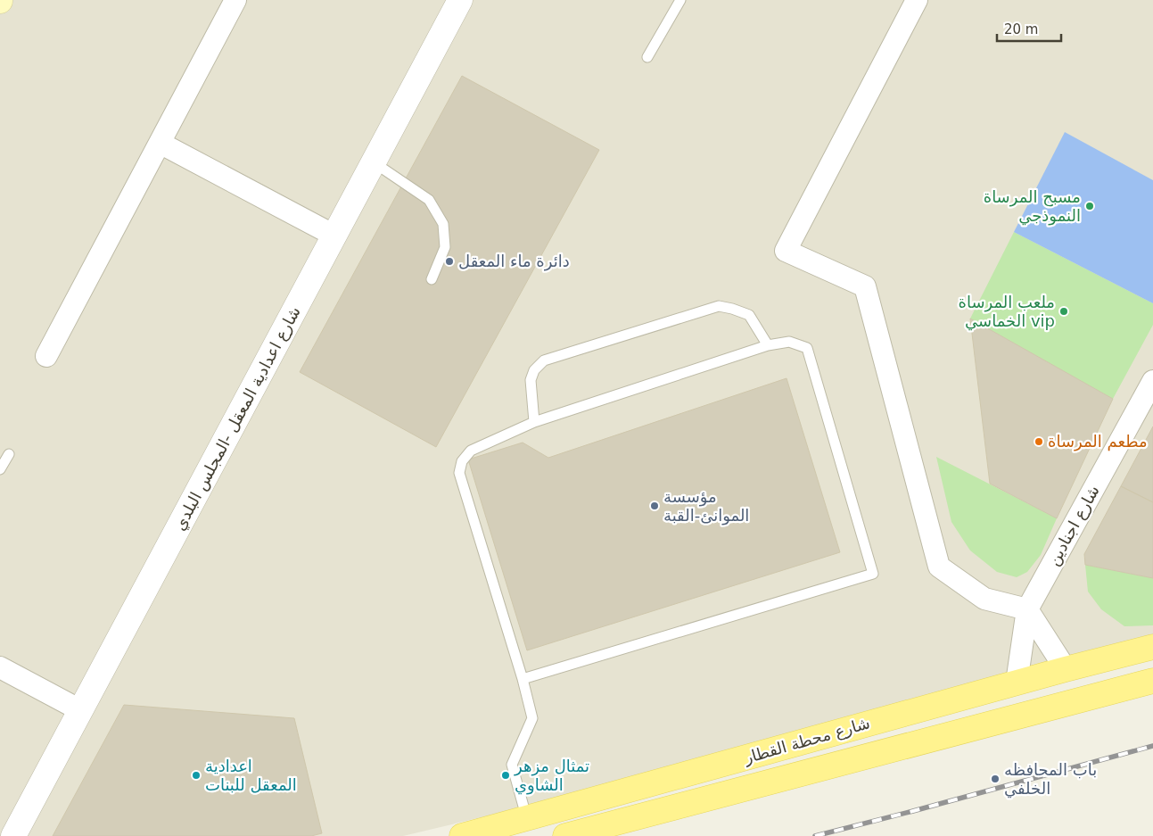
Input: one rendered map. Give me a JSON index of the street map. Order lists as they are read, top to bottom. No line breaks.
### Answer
{"streets":{"main road":["شارع محطة القطار"],"street":["شارع اعدادية المعقل -المجلس البلدي","شارع اجنادين"]},"places":["مسبح المرساة النموذجي","دائرة ماء المعقل","ملعب المرساة الخماسي vip","مطعم المرساة","مؤسسة الموانئ-القبة","اعدادية المعقل للبنات","تمثال مزهر الشاوي","باب المحافظه الخلفي"],"scale_bar":"20 m"}
